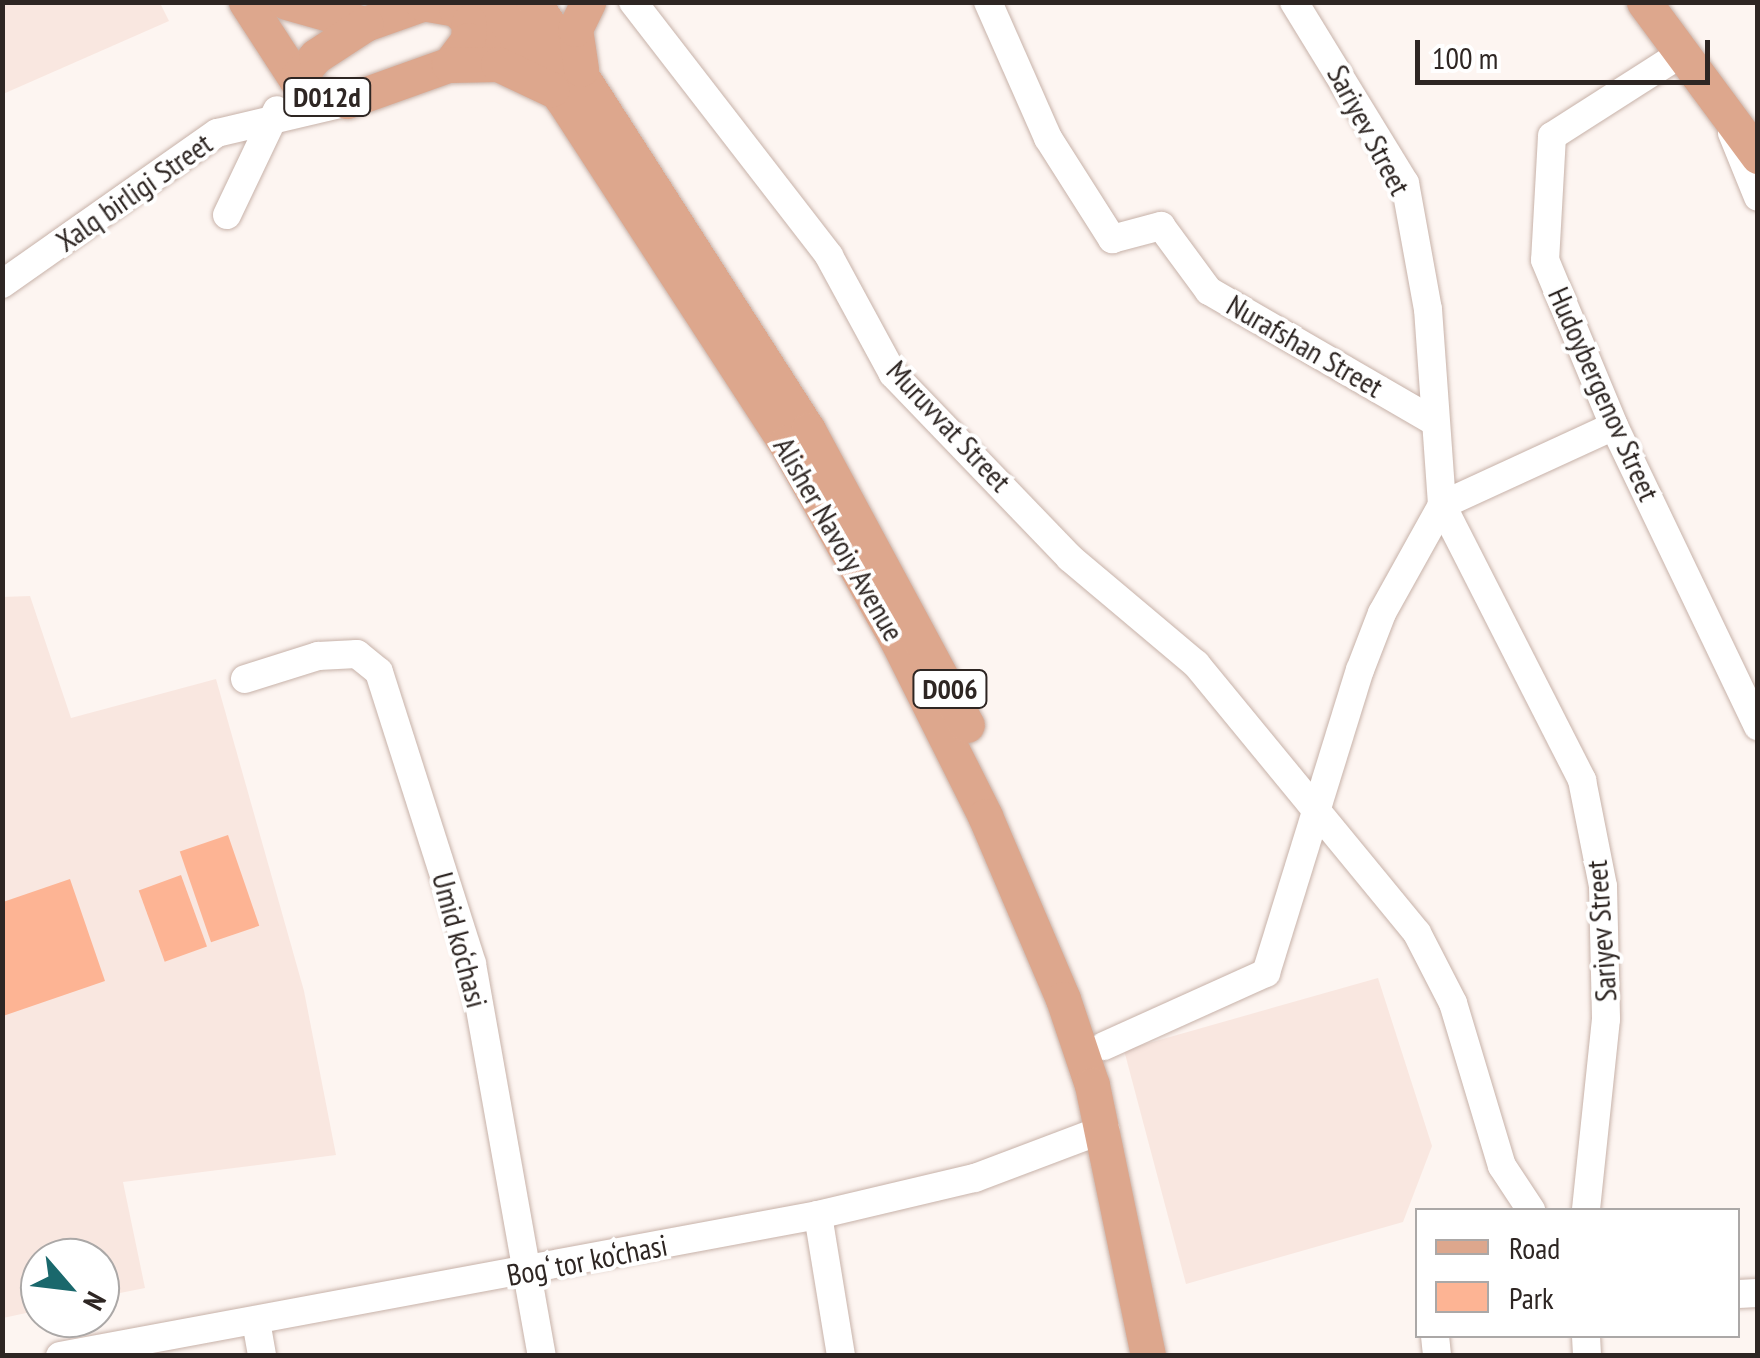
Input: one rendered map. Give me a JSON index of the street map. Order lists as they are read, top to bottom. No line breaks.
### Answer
{"streets":{"main road":["D012d","Alisher Navoiy Avenue","D006"],"street":["Sariyev Street","Xalq birligi Street","Nurafshan Street","Hudoybergenov Street","Muruvvat Street","Umid ko‘chasi","Bog‘ tor ko‘chasi"]},"crossings":[["D012d","Xalq birligi Street"],["Sariyev Street","Nurafshan Street"],["Alisher Navoiy Avenue","Bog‘ tor ko‘chasi"],["Umid ko‘chasi","Bog‘ tor ko‘chasi"]],"legend":["Road","Park"],"scale_bar":"100 m","north":"bottom right"}
